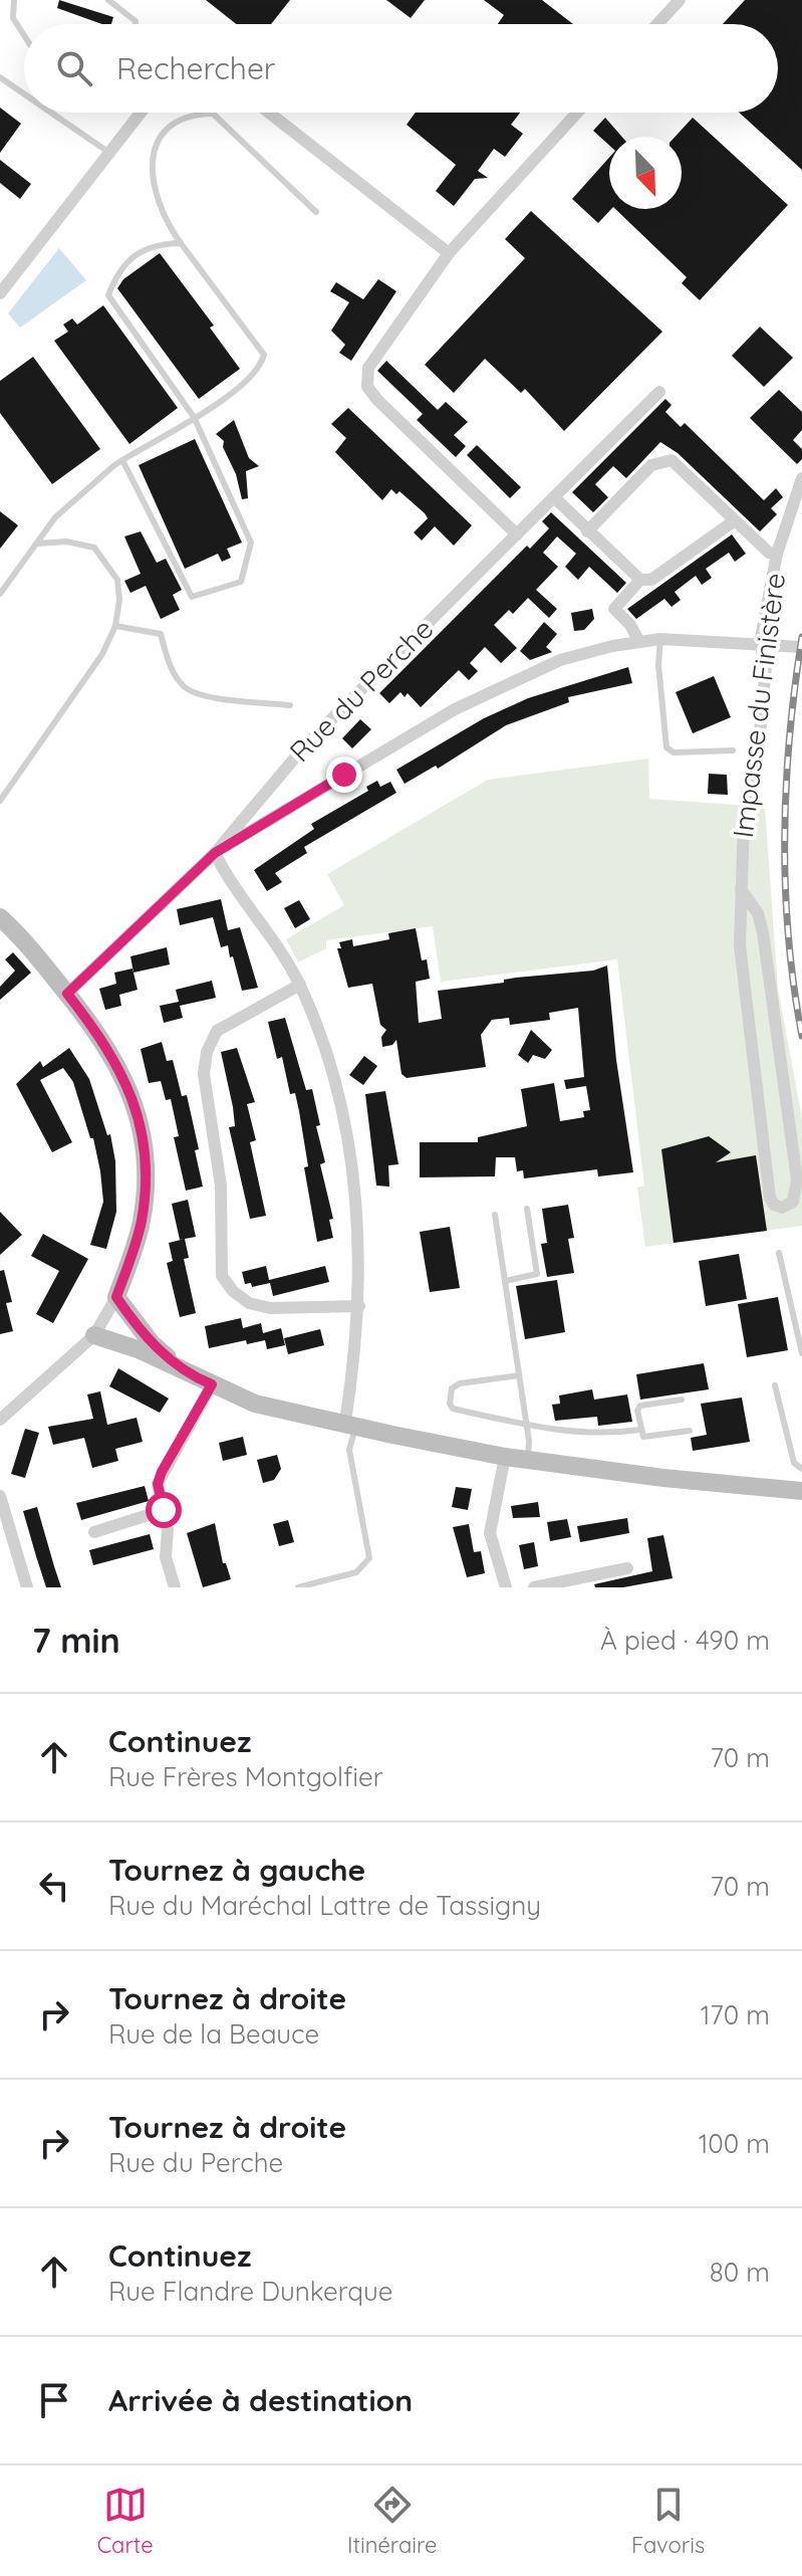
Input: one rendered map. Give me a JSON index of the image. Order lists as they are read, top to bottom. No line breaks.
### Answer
{"streets":{"street":["Rue du Perche","Impasse du Finistère"]},"north":"bottom right","page":{"search":"Rechercher","heading":["7 min","À pied · 490 m"],"list":[["Continuez","Rue Frères Montgolfier","70 m"],["Tournez à gauche","Rue du Maréchal Lattre de Tassigny","70 m"],["Tournez à droite","Rue de la Beauce","170 m"],["Tournez à droite","Rue du Perche","100 m"],["Continuez","Rue Flandre Dunkerque","80 m"],"Arrivée à destination"],"nav":["Carte","Itinéraire","Favoris"]}}
